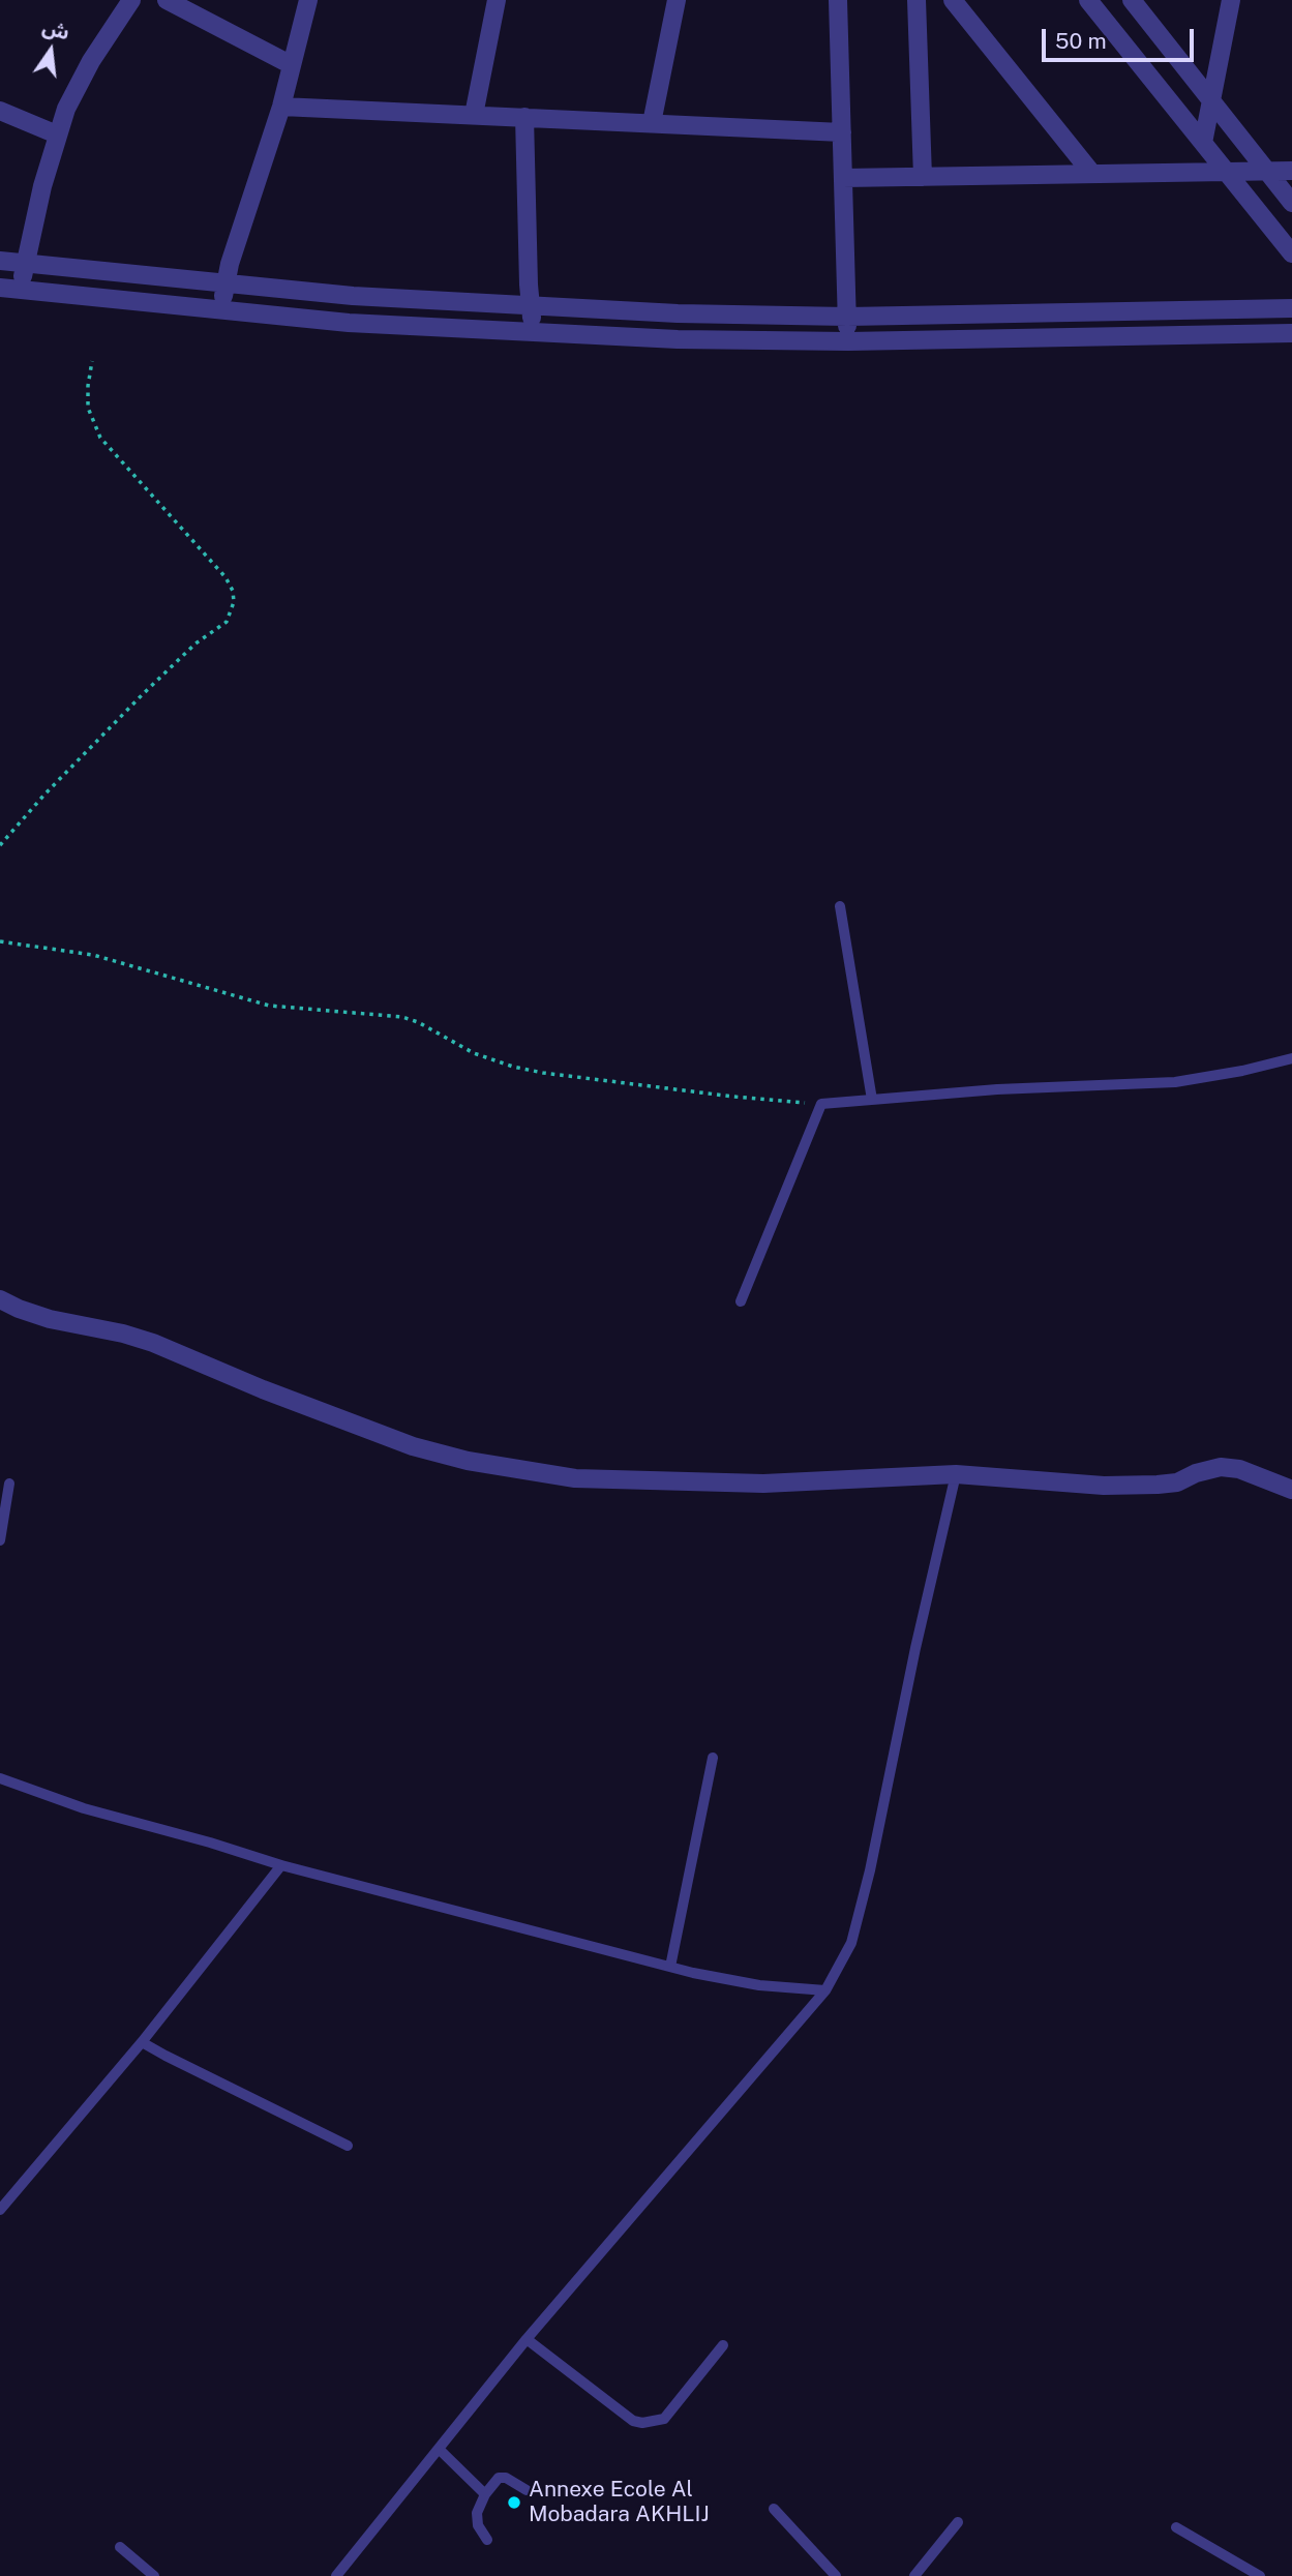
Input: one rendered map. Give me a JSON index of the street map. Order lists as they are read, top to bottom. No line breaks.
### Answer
{"places":["Annexe Ecole Al Mobadara AKHLIJ"],"scale_bar":"50 m","north":"top"}
